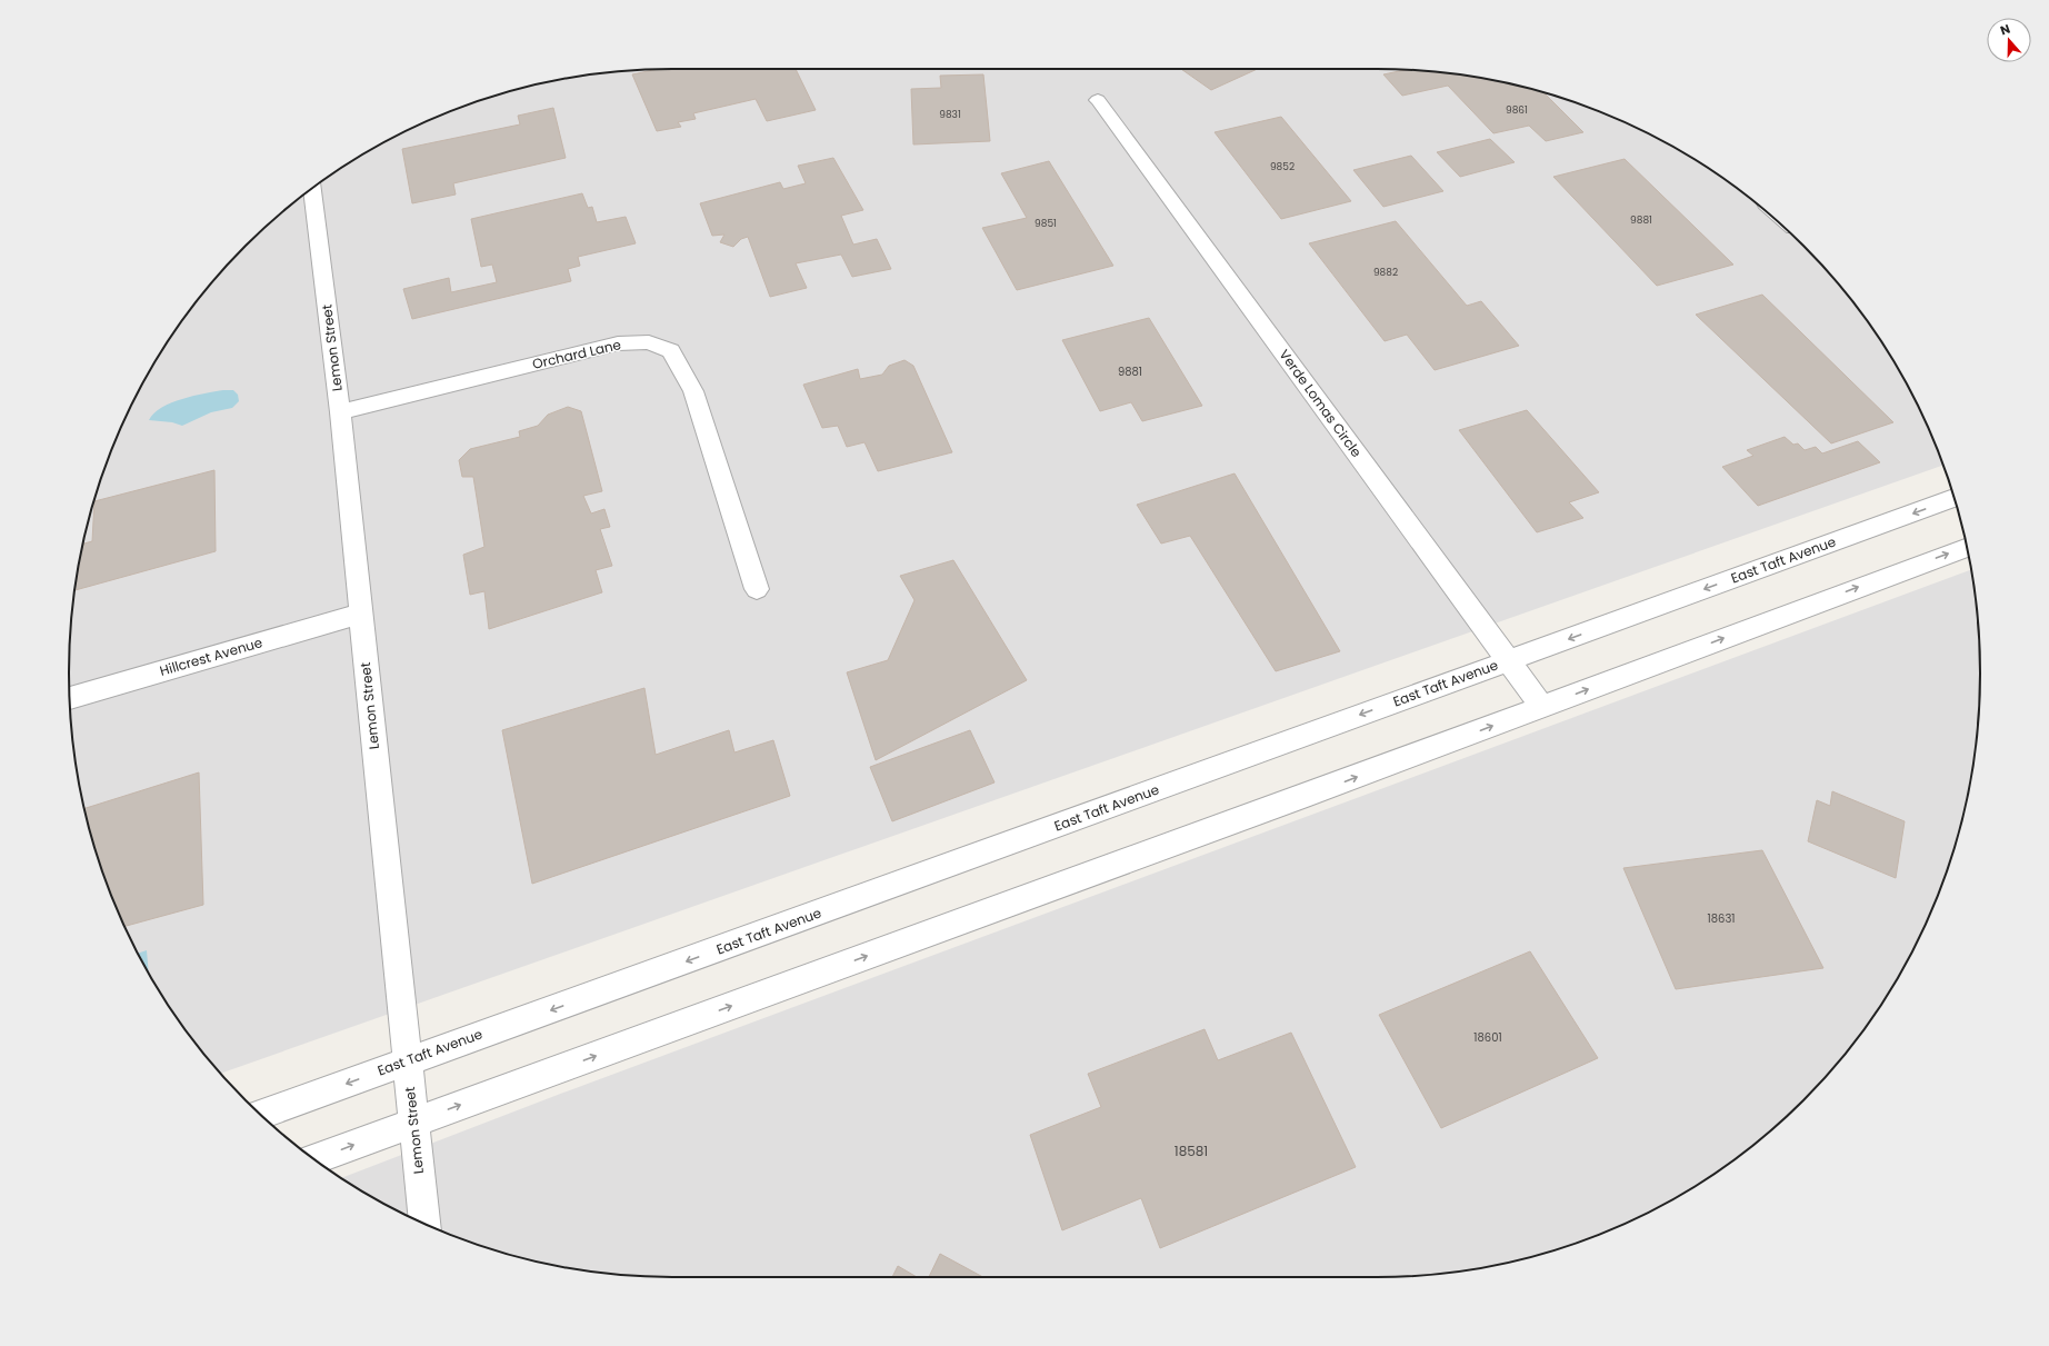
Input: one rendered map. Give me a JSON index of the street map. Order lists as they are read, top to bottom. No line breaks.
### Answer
{"streets":{"street":["Lemon Street","Orchard Lane","Verde Lomas Circle","East Taft Avenue","Hillcrest Avenue"]},"crossings":[["Lemon Street","Orchard Lane"],["Lemon Street","East Taft Avenue"],["Lemon Street","Hillcrest Avenue"],["Verde Lomas Circle","East Taft Avenue"]],"house_numbers":["9861","9831","9852","9881","9851","9882","9881","18631","18601","18581"],"north":"top"}
